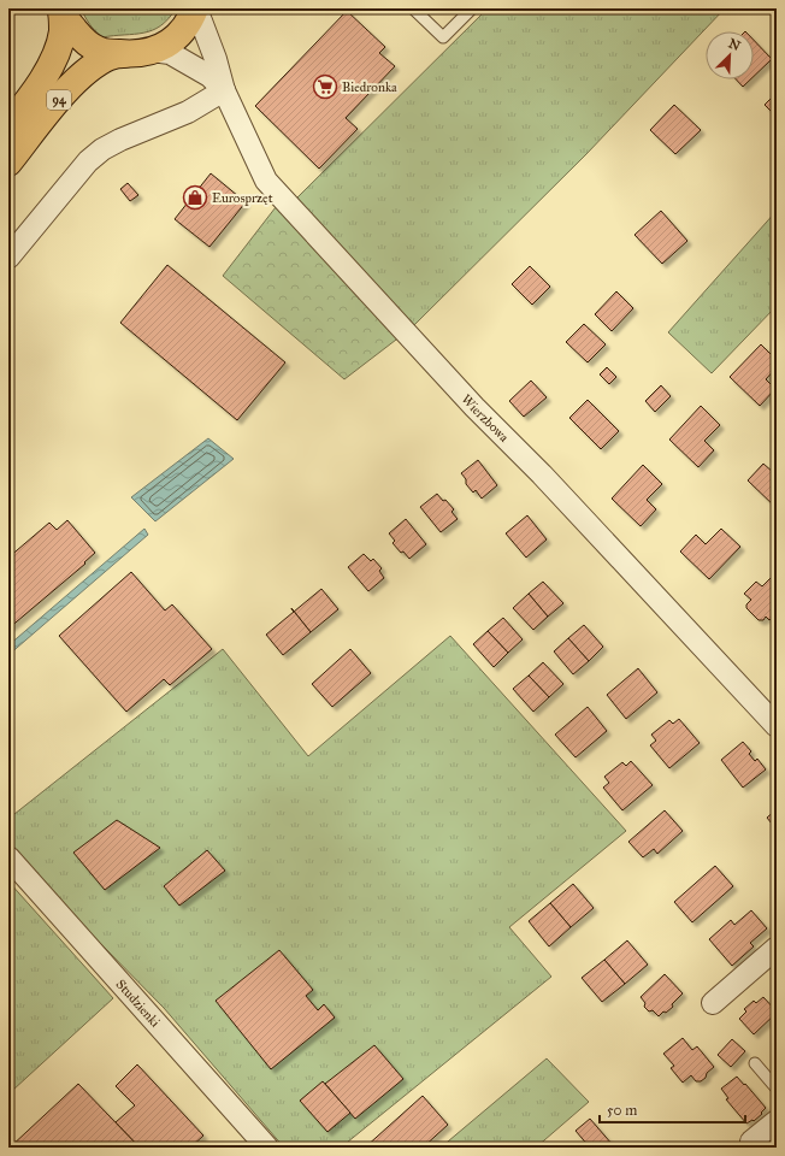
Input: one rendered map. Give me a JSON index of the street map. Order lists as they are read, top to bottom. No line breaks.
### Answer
{"streets":{"main road":["94"],"street":["Wierzbowa","Studzienki"]},"crossings":[["94","Wierzbowa"]],"places":{"supermarket":["Biedronka"],"shop":["Eurosprzęt"]},"scale_bar":"50 m","north":"top right"}
